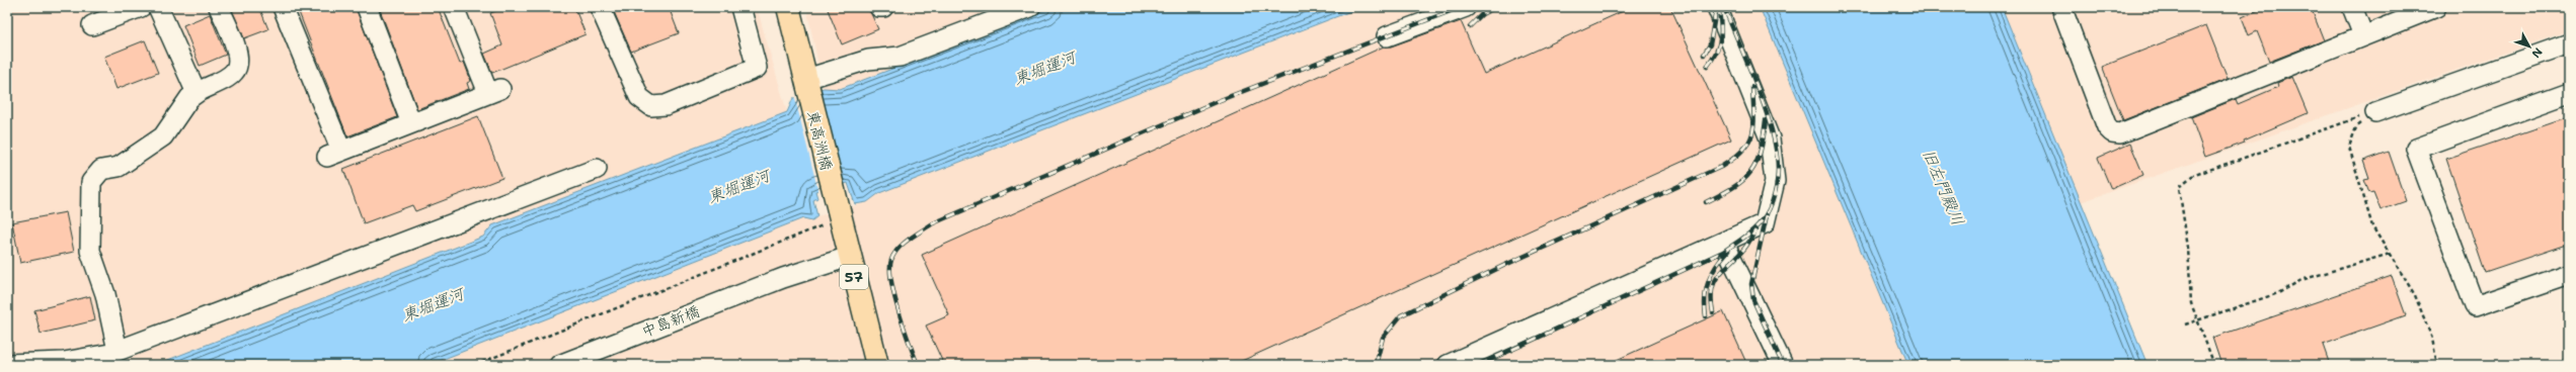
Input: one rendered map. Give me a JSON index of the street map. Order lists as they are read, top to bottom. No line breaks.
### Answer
{"streets":{"main road":["東高洲橋","57"],"street":["中島新橋"]},"crossings":[["東高洲橋","57"],["57","中島新橋"]],"water":["東堀運河","旧左門殿川"],"north":"bottom right"}
